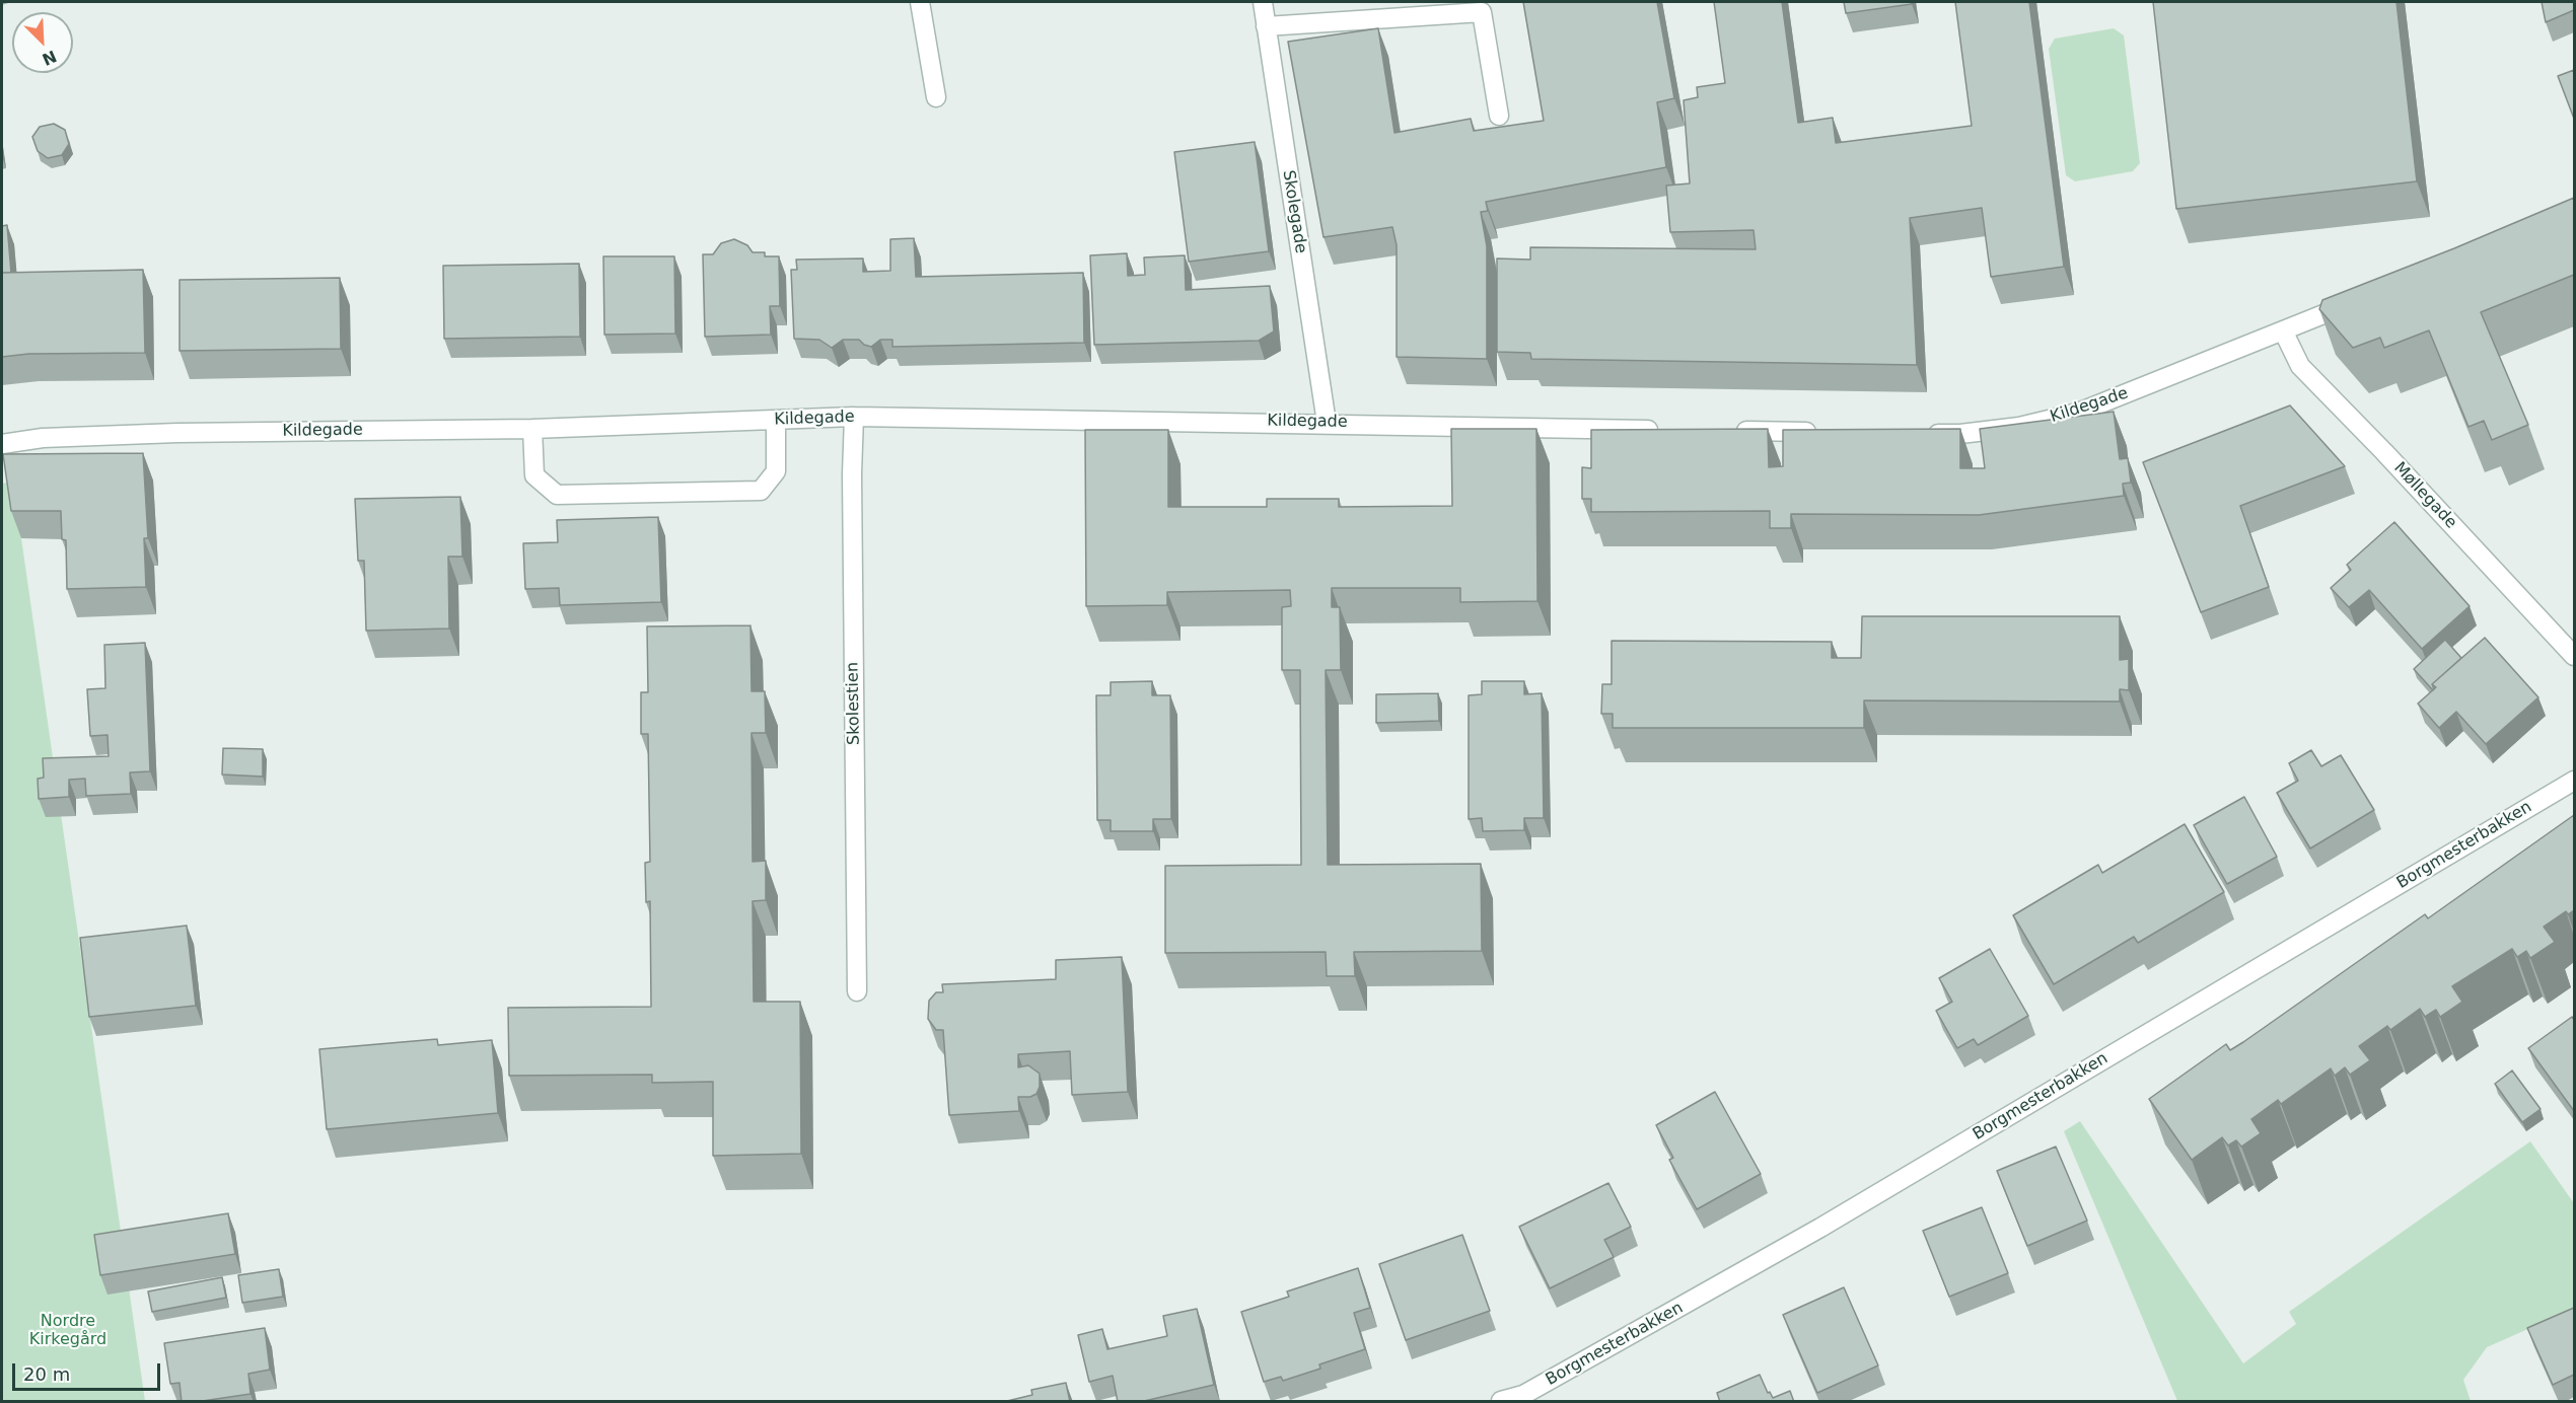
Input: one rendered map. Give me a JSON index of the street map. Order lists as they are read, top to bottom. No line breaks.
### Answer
{"streets":{"street":["Skolegade","Kildegade","Møllegade","Skolestien","Borgmesterbakken"]},"crossings":[["Skolegade","Kildegade"],["Kildegade","Møllegade"],["Kildegade","Skolestien"]],"parks":["Nordre Kirkegård"],"scale_bar":"20 m","north":"bottom right"}
